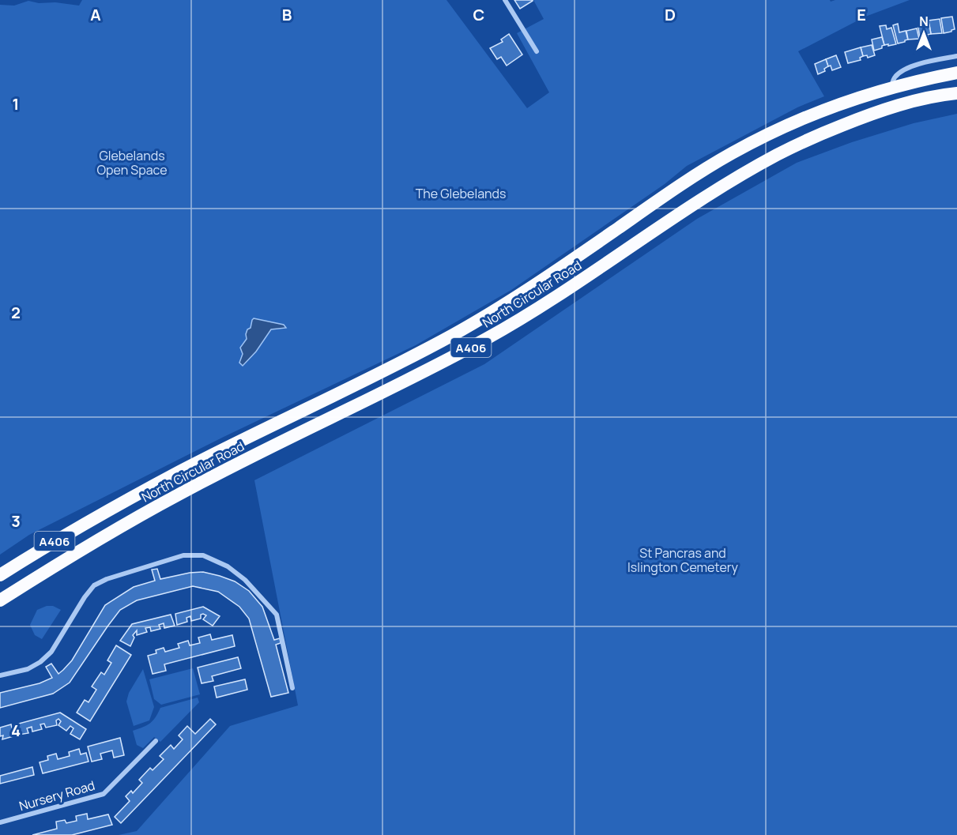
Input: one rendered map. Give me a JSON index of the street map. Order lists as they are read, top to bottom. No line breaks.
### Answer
{"streets":{"highway":["North Circular Road","A406"],"street":["Nursery Road"]},"parks":["Glebelands Open Space","The Glebelands","St Pancras and Islington Cemetery"],"north":"top","grid":{"columns":["A","B","C","D","E"],"rows":["1","2","3","4"]}}
